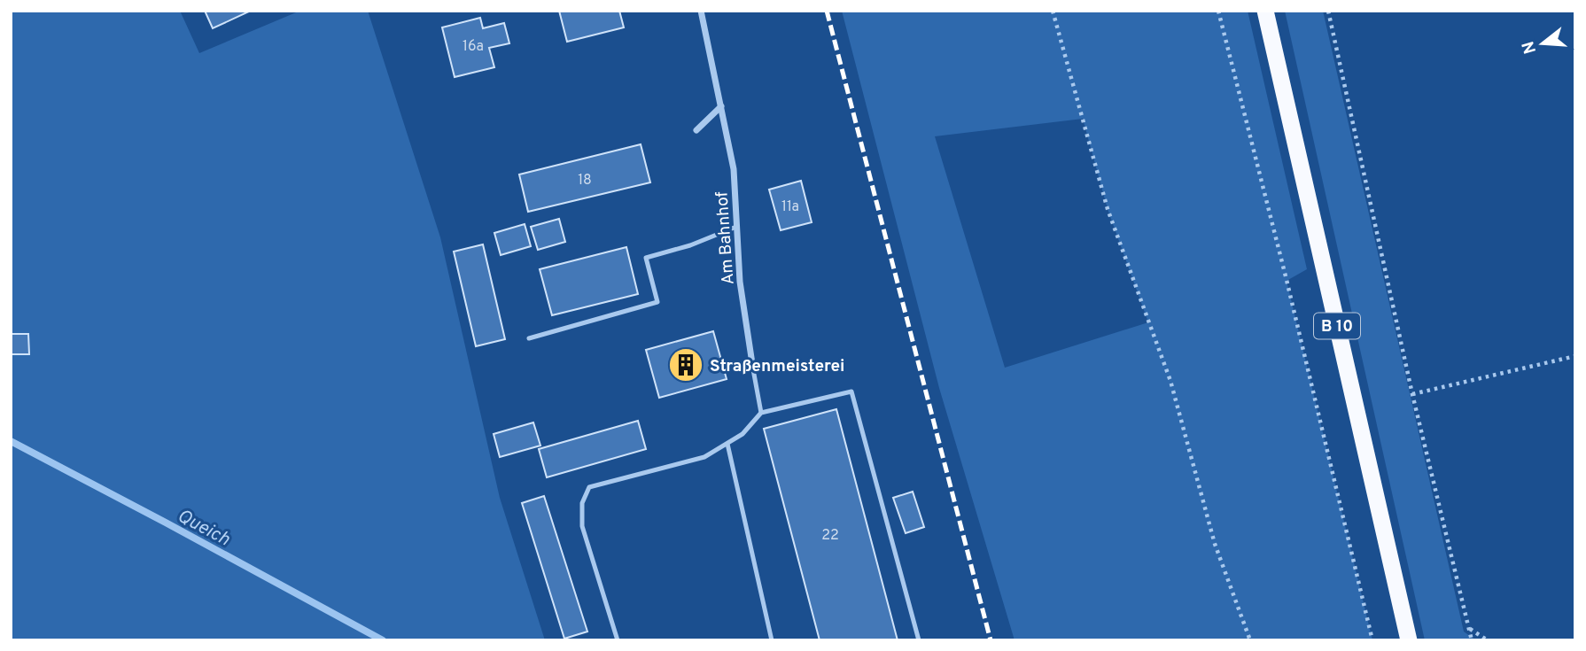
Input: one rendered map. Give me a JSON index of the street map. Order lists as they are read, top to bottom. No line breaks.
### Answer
{"streets":{"highway":["B 10"],"street":["Am Bahnhof"]},"water":["Queich"],"places":{"building":["Straßenmeisterei"]},"house_numbers":["16a","18","11a","22"],"north":"left"}
